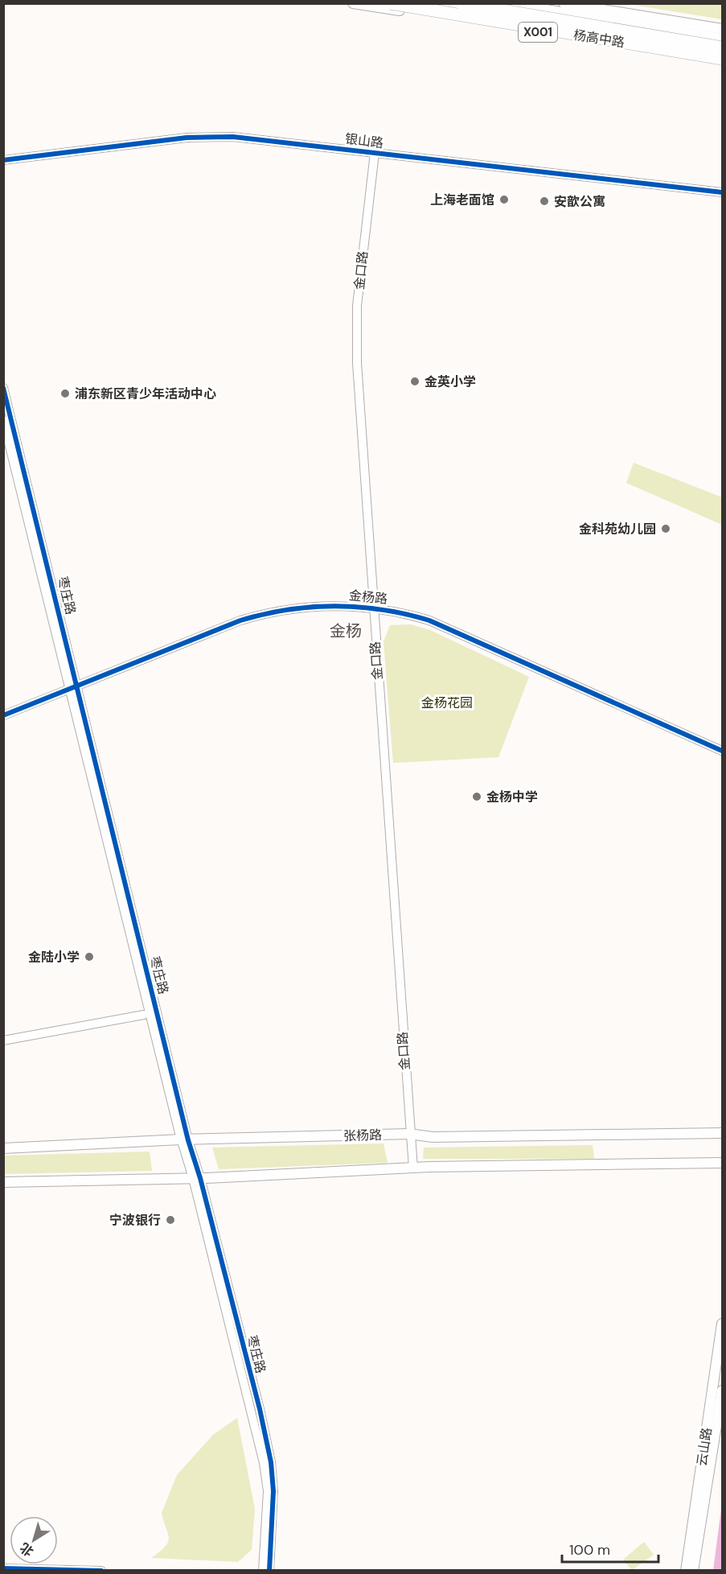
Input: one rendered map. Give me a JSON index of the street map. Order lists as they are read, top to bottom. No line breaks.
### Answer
{"streets":{"highway":["X001","杨高中路"],"main road":["张杨路","云山路"],"street":["银山路","金口路","枣庄路","金杨路"]},"crossings":[["银山路","金口路"],["金口路","金杨路"],["金口路","张杨路"],["枣庄路","金杨路"],["枣庄路","张杨路"]],"districts":["金杨"],"parks":["金杨花园"],"places":["上海老面馆","安歆公寓","金英小学","浦东新区青少年活动中心","金科苑幼儿园","金杨中学","金陆小学","宁波银行"],"scale_bar":"100 m","north":"bottom left"}
